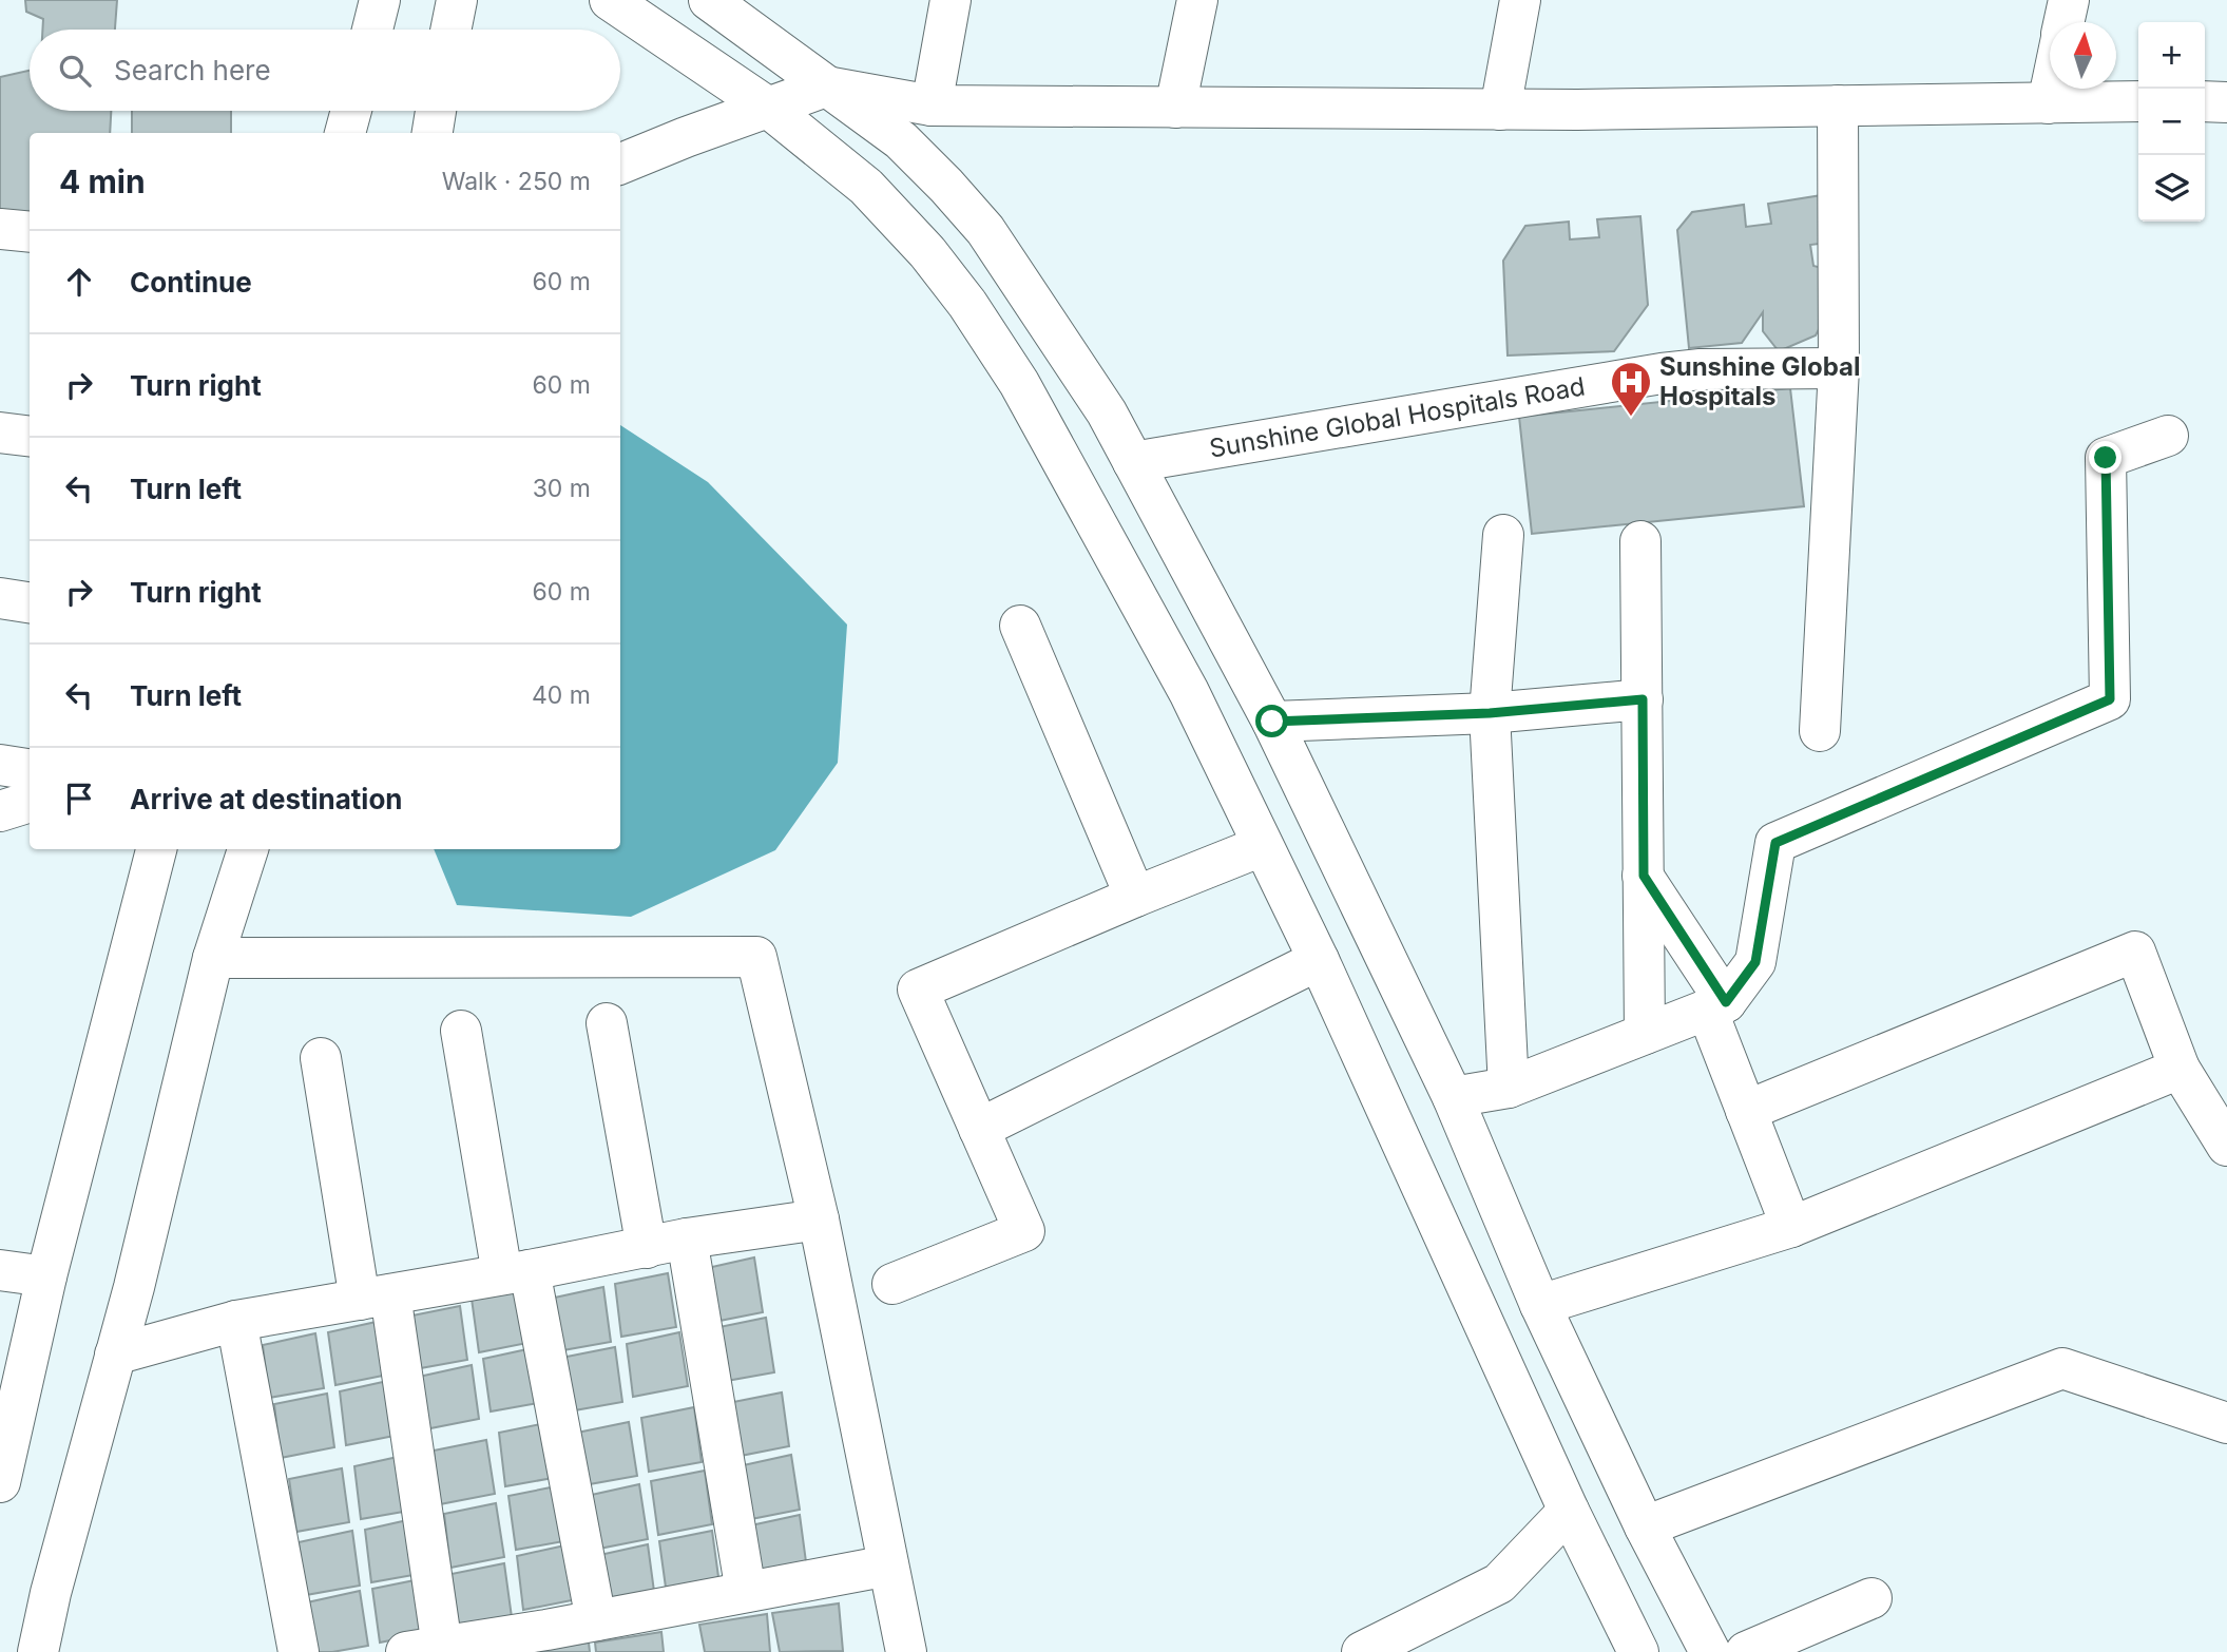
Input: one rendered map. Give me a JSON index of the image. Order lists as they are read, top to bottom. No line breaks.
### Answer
{"streets":{"main road":["Sunshine Global Hospitals Road"]},"places":{"hospital":["Sunshine Global Hospitals"]},"north":"top","page":{"map_buttons":["+","−"],"search":"Search here","heading":["4 min","Walk · 250 m"],"list":[["Continue","60 m"],["Turn right","60 m"],["Turn left","30 m"],["Turn right","60 m"],["Turn left","40 m"],"Arrive at destination"]}}
